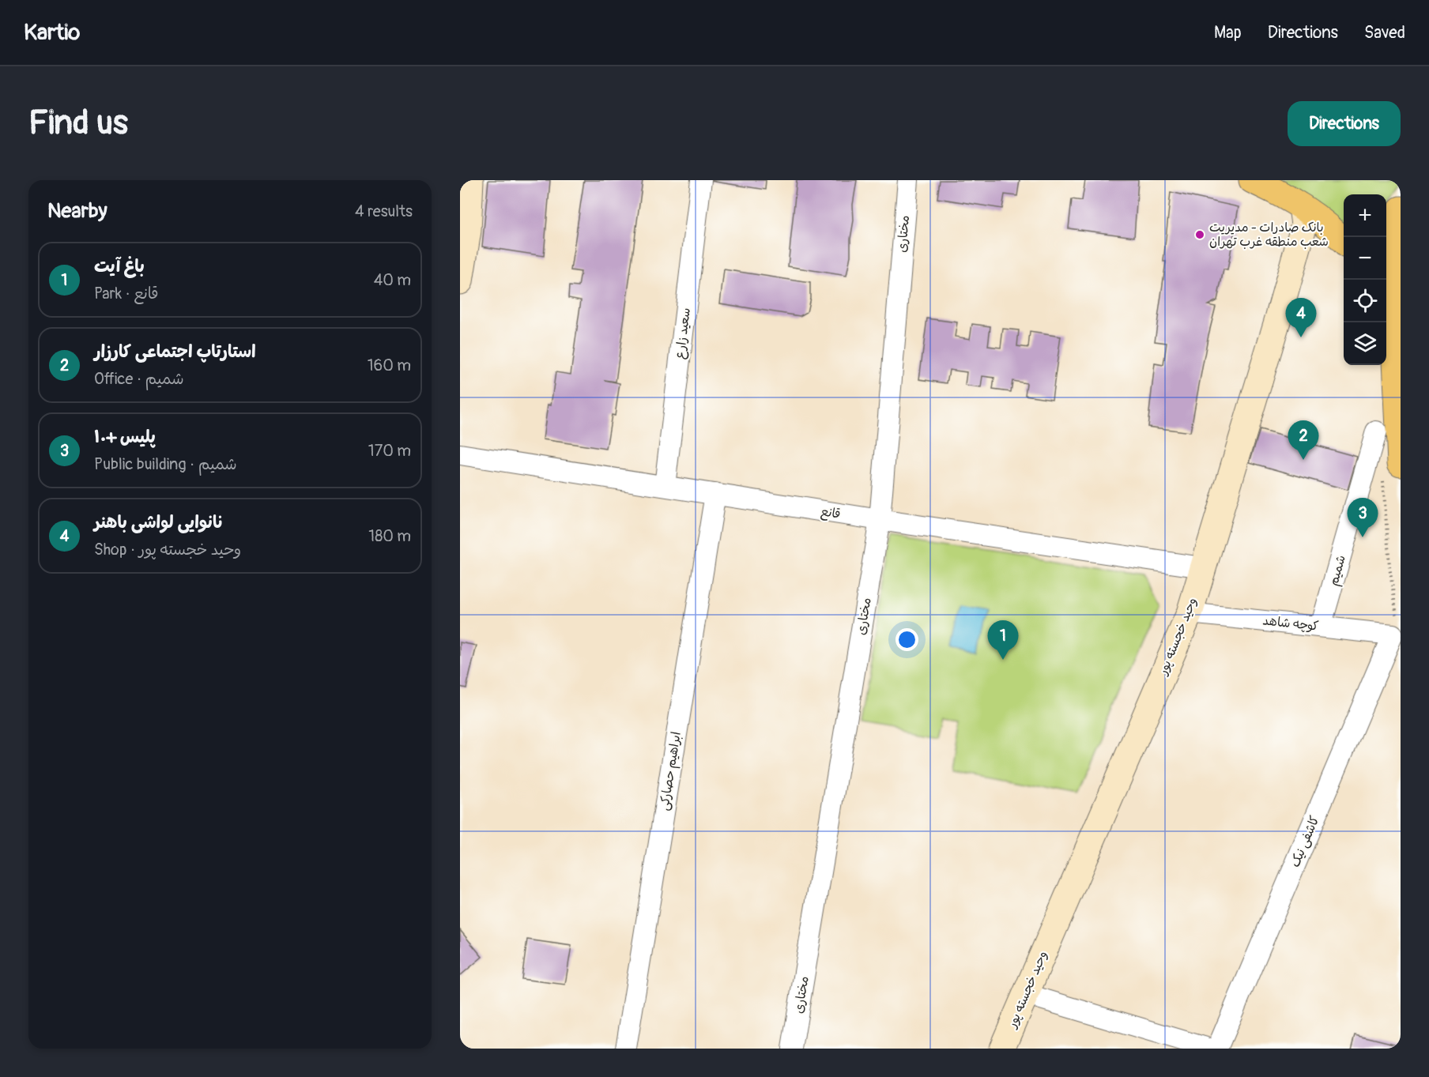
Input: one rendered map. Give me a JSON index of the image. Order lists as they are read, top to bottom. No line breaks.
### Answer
{"streets":{"main road":["وحید خجسته پور"],"street":["مختاری","سعید زارع","قانع","شمیم","کوچه شاهد","ابراهیم حصارکی","کاشفی نیک"]},"crossings":[["مختاری","قانع"],["سعید زارع","قانع"],["قانع","وحید خجسته پور"],["قانع","ابراهیم حصارکی"],["شمیم","کوچه شاهد"],["کوچه شاهد","وحید خجسته پور"],["کوچه شاهد","کاشفی نیک"]],"places":["بانک صادرات - مدیریت شعب منطقه غرب تهران"],"page":{"header":"Kartio","nav":["Map","Directions","Saved"],"buttons":"Directions","title":"Find us","heading":["Nearby","4 results"],"map_buttons":["+","−"],"list":[{"mark":"1","name":"باغ آیت","note":"Park · قانع","value":"40 m"},{"mark":"2","name":"استارتاپ اجتماعی کارزار","note":"Office · شمیم","value":"160 m"},{"mark":"3","name":"پلیس +۱۰","note":"Public building · شمیم","value":"170 m"},{"mark":"4","name":"نانوایی لواشی باهنر","note":"Shop · وحید خجسته پور","value":"180 m"}],"pins":["4","2","3","1"]}}
